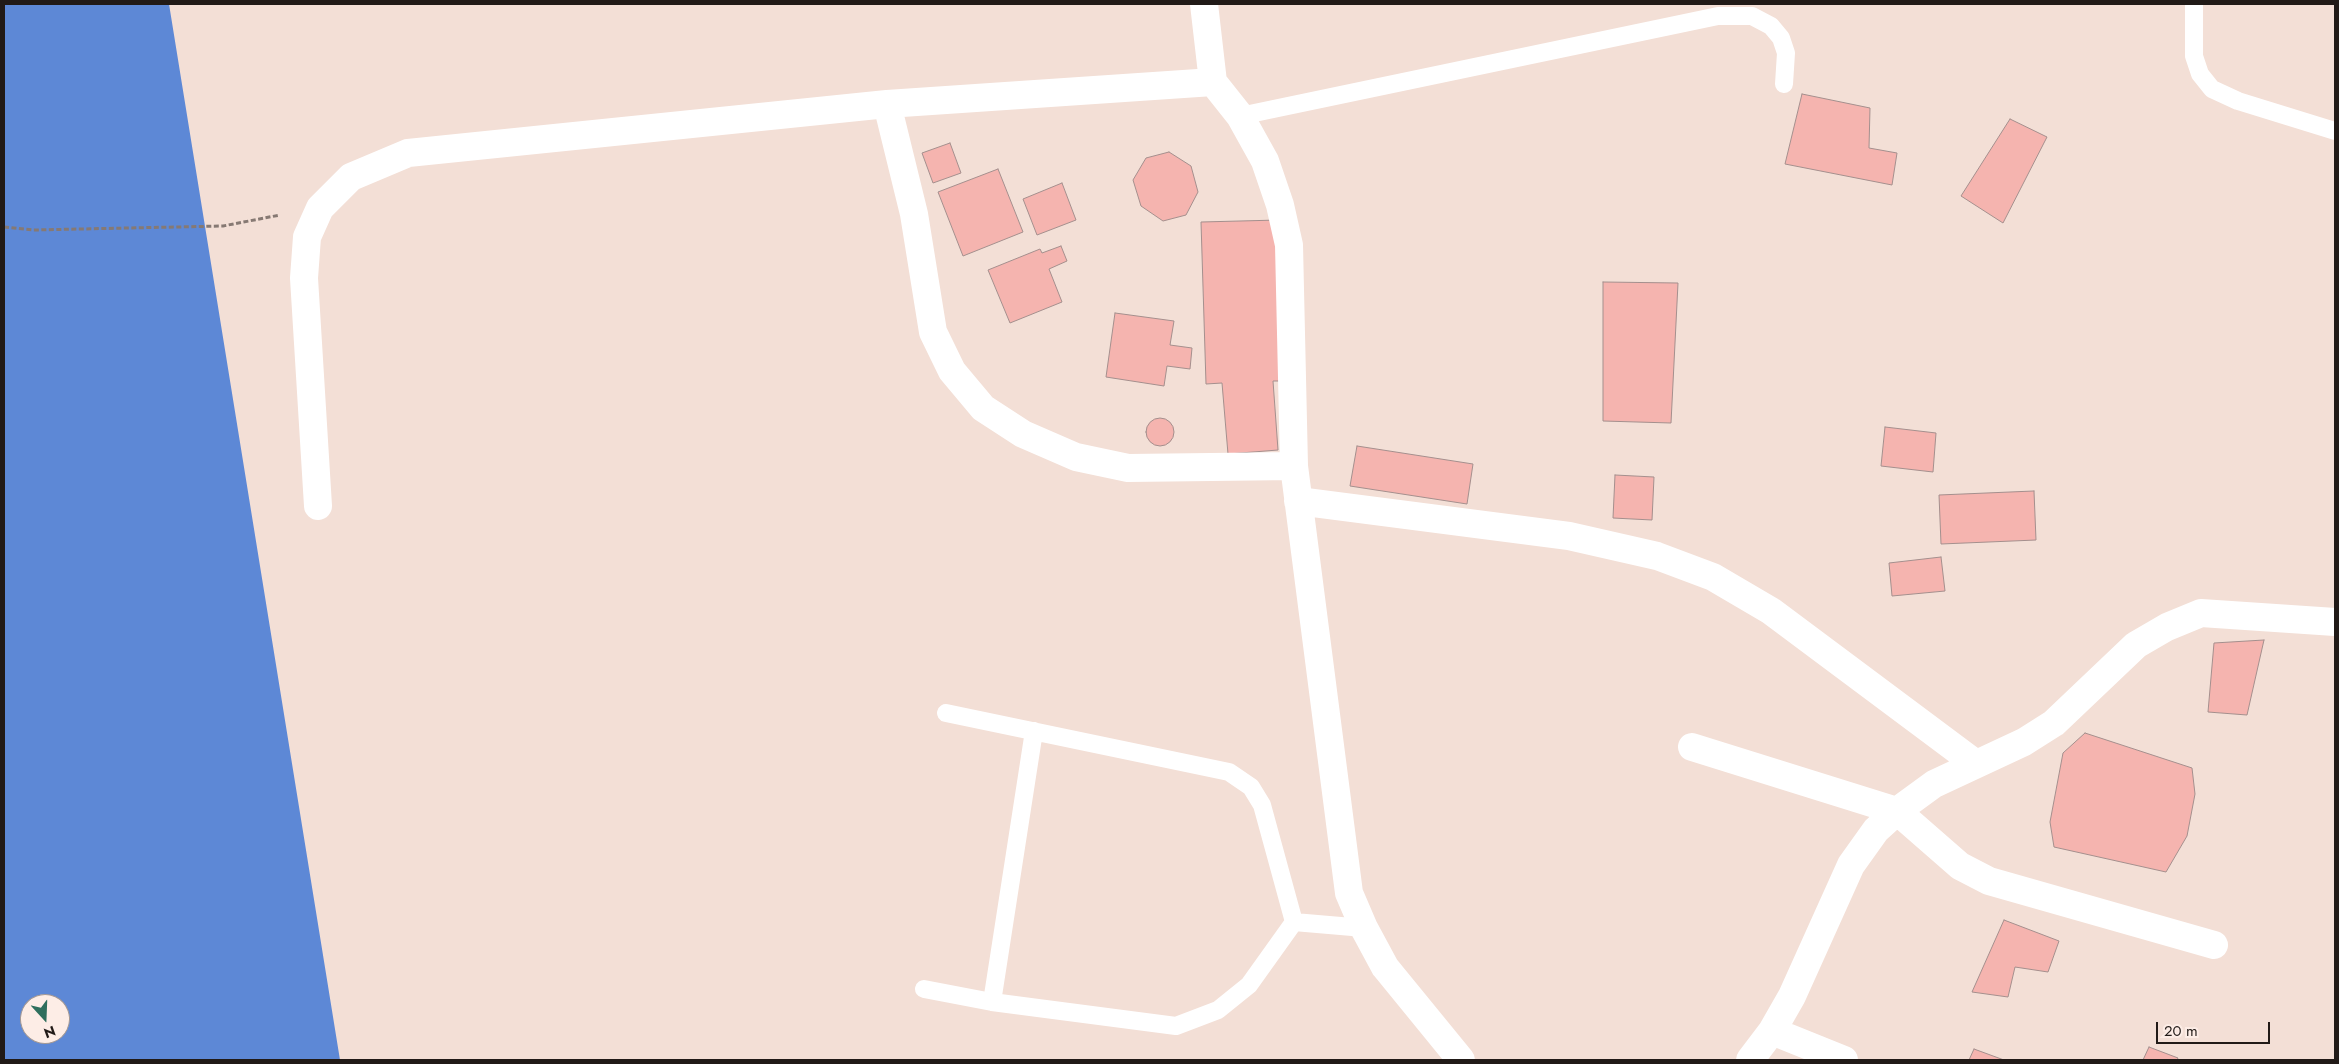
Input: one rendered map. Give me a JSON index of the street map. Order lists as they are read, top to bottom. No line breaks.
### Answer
{"scale_bar":"20 m","north":"bottom"}
